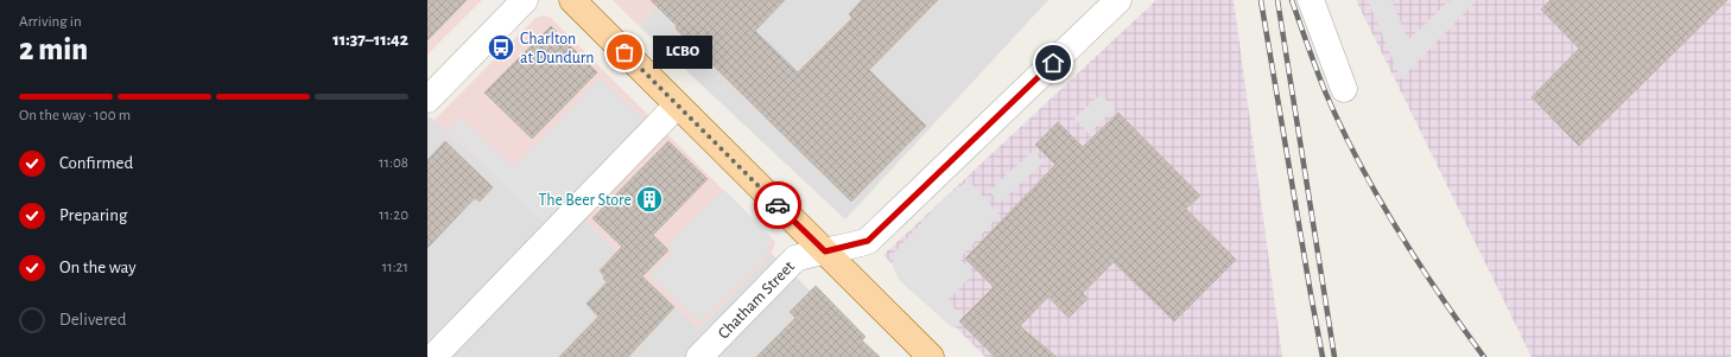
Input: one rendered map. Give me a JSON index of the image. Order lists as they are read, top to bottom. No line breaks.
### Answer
{"streets":{"street":["Chatham Street"]},"places":{"bus stop":["Charlton at Dundurn"],"other":["LCBO"],"building":["The Beer Store"]},"page":{"heading":["2 min","Arriving in","11:37–11:42"],"bubble":"LCBO","bar":"On the way · 100 m","list":[["Confirmed","11:08"],["Preparing","11:20"],["On the way","11:21"],"Delivered"]}}
